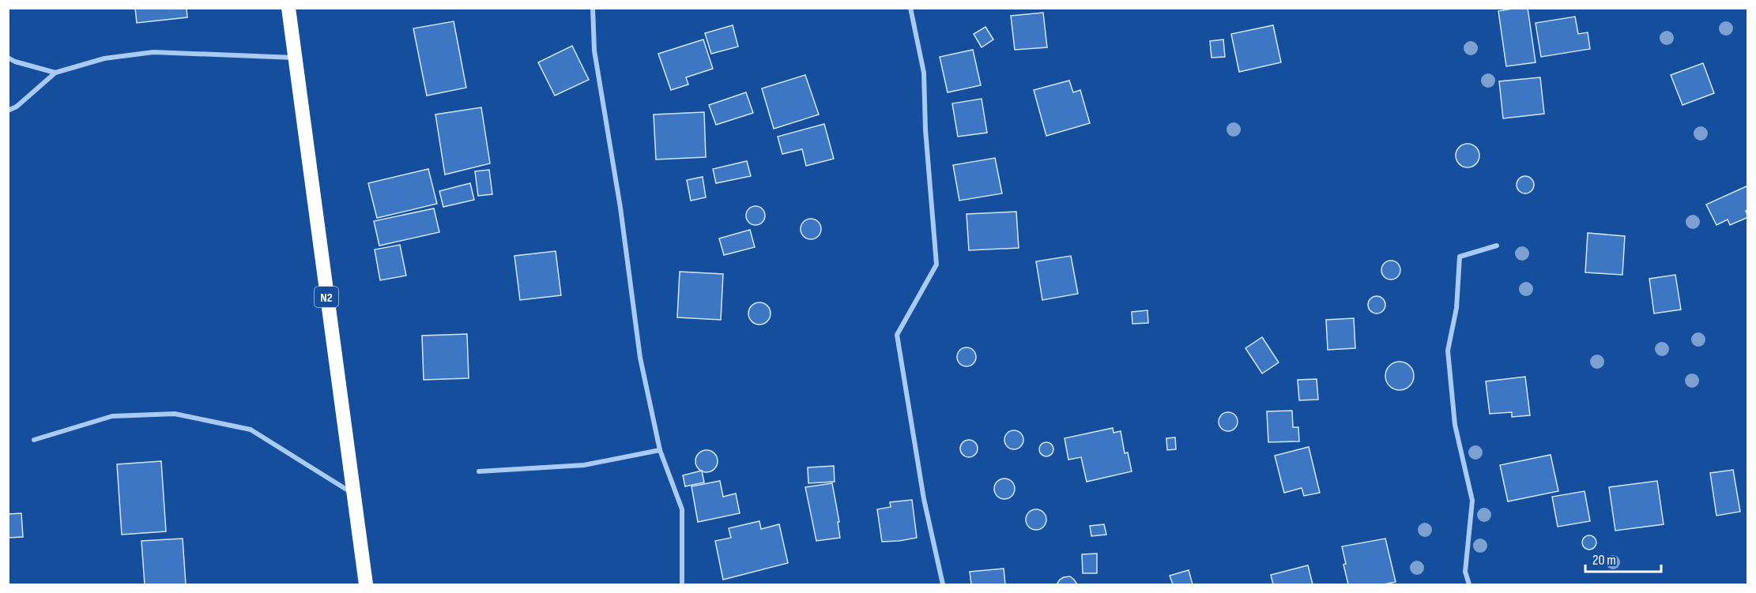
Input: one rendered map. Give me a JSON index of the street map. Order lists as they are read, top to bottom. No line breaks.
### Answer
{"streets":{"highway":["N2"]},"scale_bar":"20 m"}
